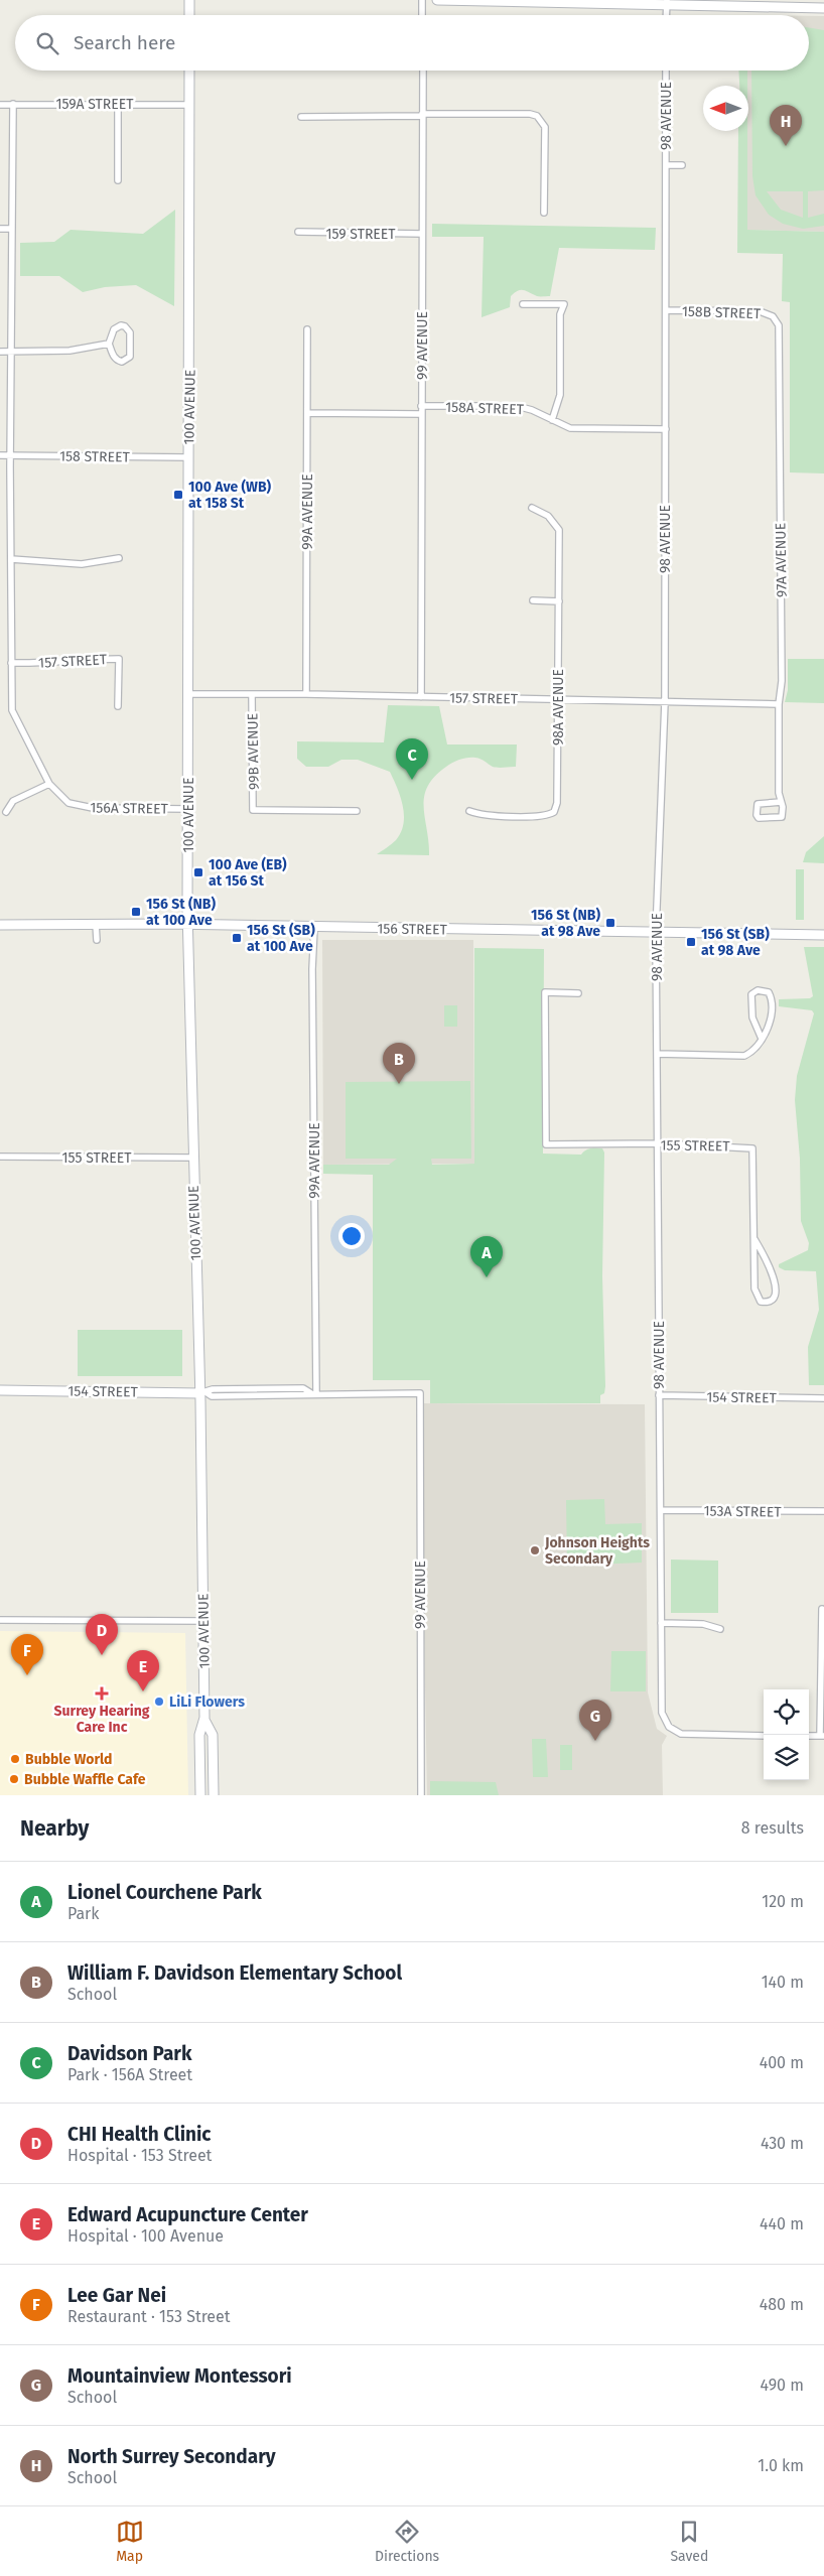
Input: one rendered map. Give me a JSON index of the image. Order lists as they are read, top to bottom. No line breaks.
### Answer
{"streets":{"main road":["100 AVENUE","156 STREET","154 STREET"],"street":["159A STREET","98 AVENUE","159 STREET","158B STREET","99 AVENUE","158A STREET","158 STREET","99A AVENUE","97A AVENUE","157 STREET","98A AVENUE","99B AVENUE","156A STREET","155 STREET","153A STREET"]},"crossings":[["159A STREET","100 AVENUE"],["159A STREET","156A STREET"],["98 AVENUE","158B STREET"],["98 AVENUE","158A STREET"],["98 AVENUE","157 STREET"],["98 AVENUE","156 STREET"],["98 AVENUE","155 STREET"],["98 AVENUE","154 STREET"],["98 AVENUE","153A STREET"],["159 STREET","99 AVENUE"],["158B STREET","97A AVENUE"],["99 AVENUE","158A STREET"],["99 AVENUE","157 STREET"],["99 AVENUE","154 STREET"],["100 AVENUE","158 STREET"],["100 AVENUE","157 STREET"],["100 AVENUE","156A STREET"],["100 AVENUE","156 STREET"],["100 AVENUE","155 STREET"],["100 AVENUE","154 STREET"],["158 STREET","156A STREET"],["99A AVENUE","157 STREET"],["99A AVENUE","156 STREET"],["99A AVENUE","154 STREET"],["97A AVENUE","157 STREET"],["157 STREET","98A AVENUE"],["157 STREET","99B AVENUE"],["157 STREET","156A STREET"]],"places":{"transit":["100 Ave (WB) at 158 St","100 Ave (EB) at 156 St","156 St (NB) at 100 Ave","156 St (NB) at 98 Ave","156 St (SB) at 100 Ave","156 St (SB) at 98 Ave"],"other":["Johnson Heights Secondary","LiLi Flowers","Bubble World","Bubble Waffle Cafe"],"health":["Surrey Hearing Care Inc"]},"north":"left","page":{"search":"Search here","pins":["H","C","B","A","D","F","E","G"],"heading":["Nearby","8 results"],"list":[{"mark":"A","name":"Lionel Courchene Park","note":"Park","value":"120 m"},{"mark":"B","name":"William F. Davidson Elementary School","note":"School","value":"140 m"},{"mark":"C","name":"Davidson Park","note":"Park · 156A Street","value":"400 m"},{"mark":"D","name":"CHI Health Clinic","note":"Hospital · 153 Street","value":"430 m"},{"mark":"E","name":"Edward Acupuncture Center","note":"Hospital · 100 Avenue","value":"440 m"},{"mark":"F","name":"Lee Gar Nei","note":"Restaurant · 153 Street","value":"480 m"},{"mark":"G","name":"Mountainview Montessori","note":"School","value":"490 m"},{"mark":"H","name":"North Surrey Secondary","note":"School","value":"1.0 km"}],"nav":["Map","Directions","Saved"]}}
